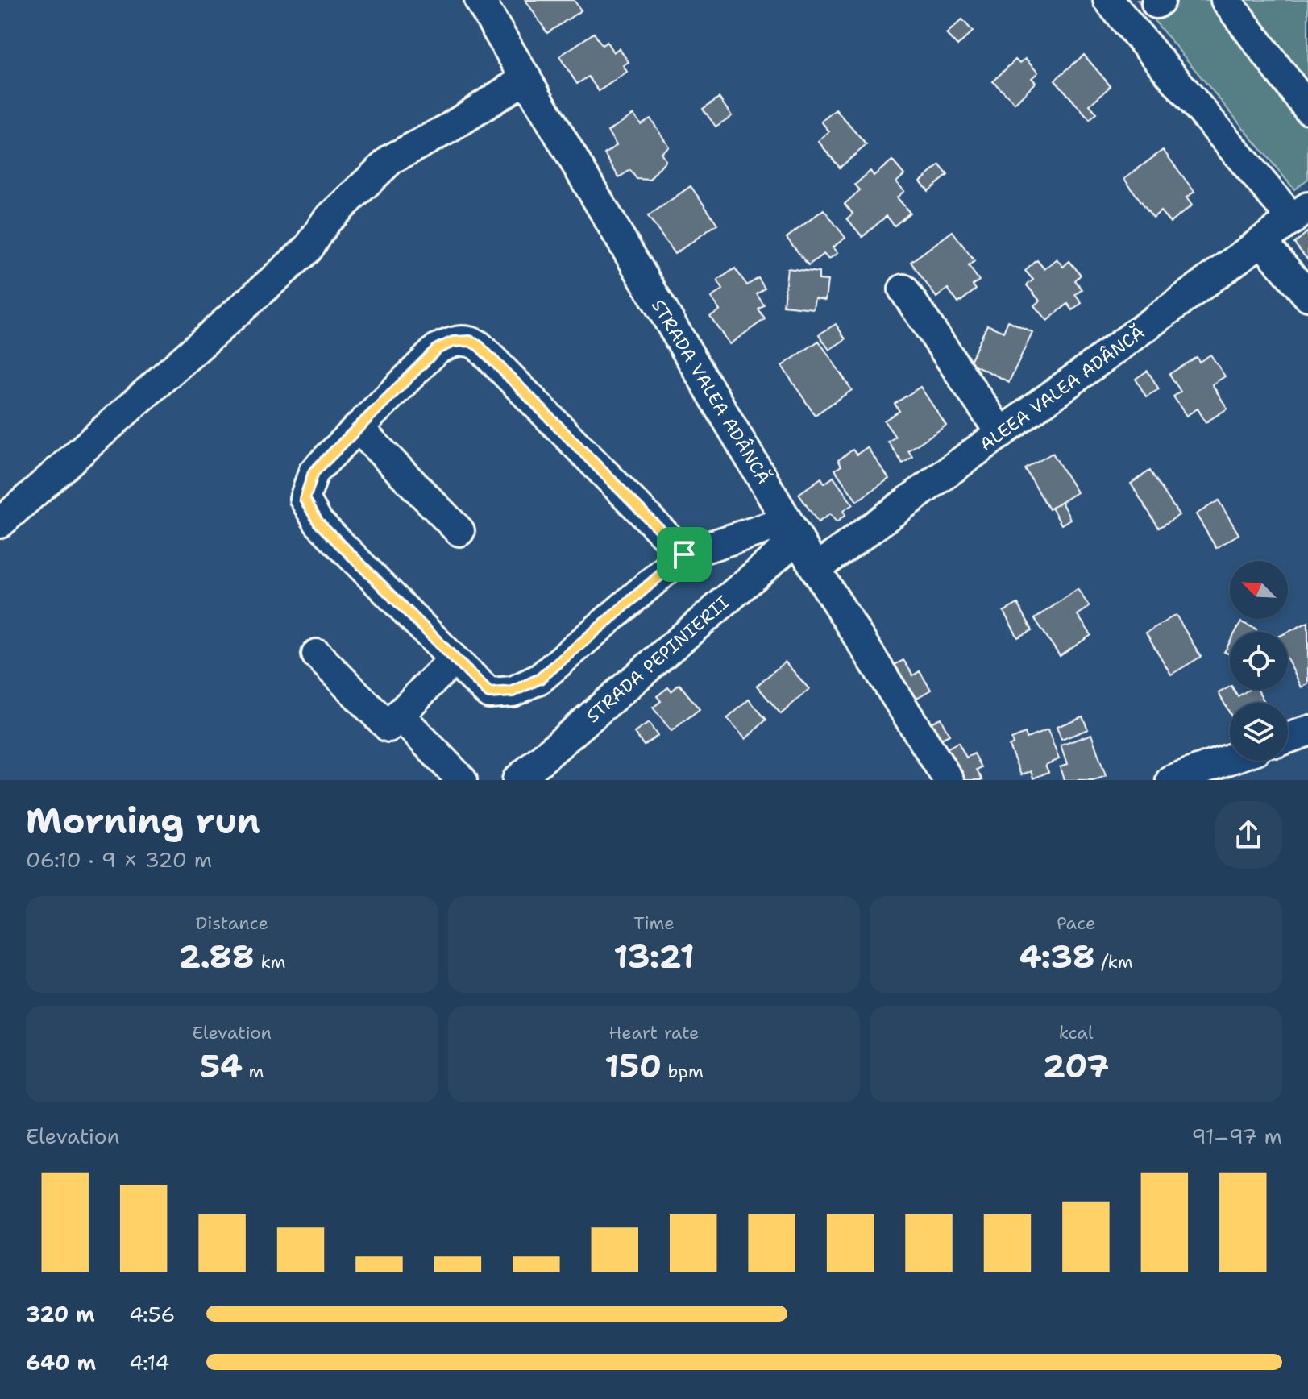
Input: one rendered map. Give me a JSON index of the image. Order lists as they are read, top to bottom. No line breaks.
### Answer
{"streets":{"street":["ALEEA VALEA ADÂNCĂ","STRADA VALEA ADÂNCĂ","STRADA PEPINIERII"]},"crossings":[["ALEEA VALEA ADÂNCĂ","STRADA VALEA ADÂNCĂ"],["STRADA VALEA ADÂNCĂ","STRADA PEPINIERII"]],"north":"top left","page":{"heading":["Morning run","06:10 · 9 × 320 m"],"stats":[["Distance","2.88 km"],["Time","13:21"],["Pace","4:38 /km"],["Elevation","54 m"],["Heart rate","150 bpm"],["kcal","207"]],"chart":["Elevation","91–97 m"],"list":[{"name":"320 m","note":"4:56"},{"name":"640 m","note":"4:14"}]}}
